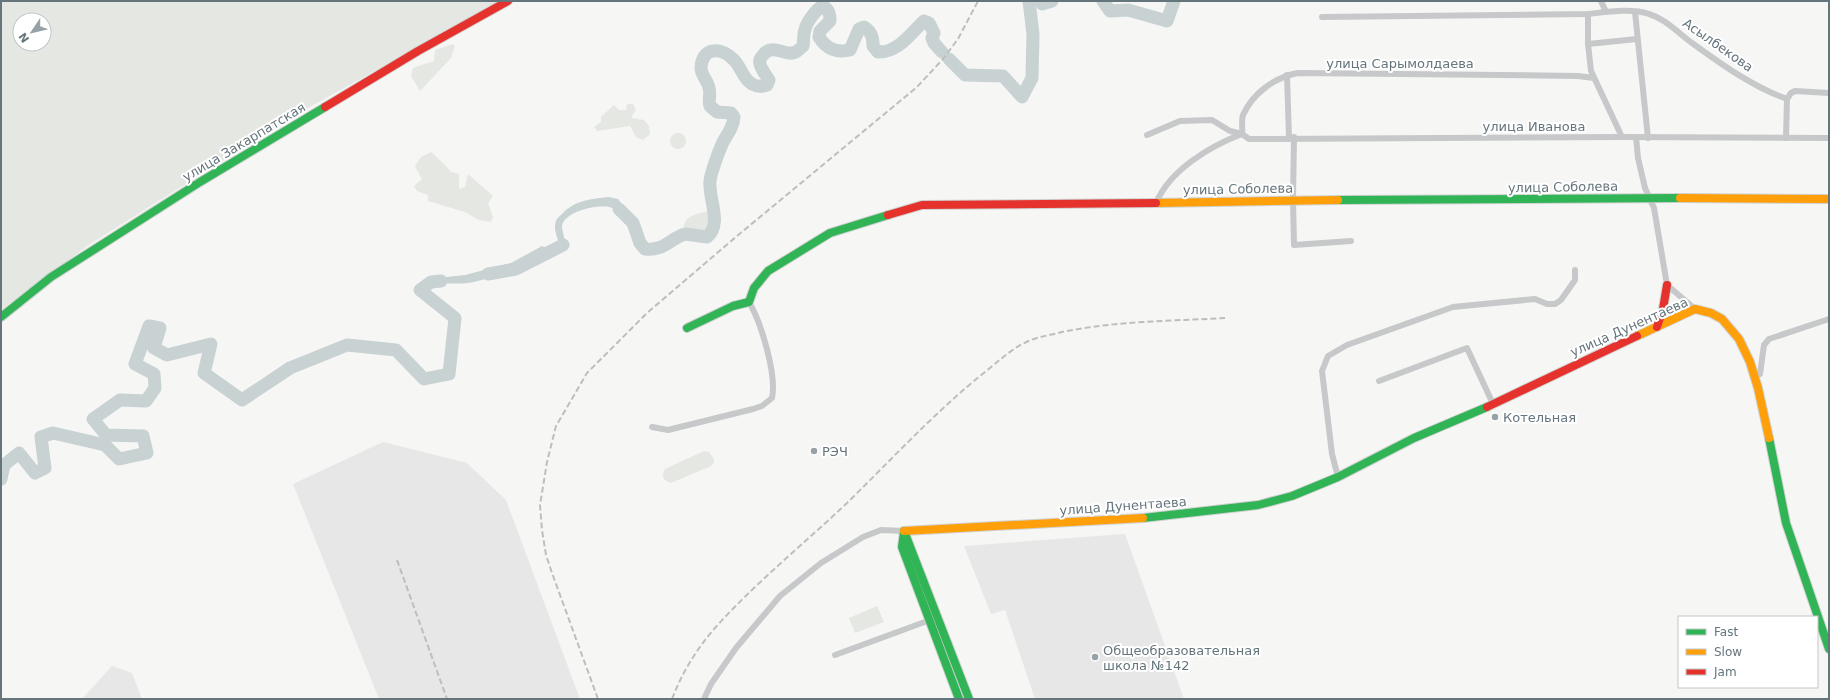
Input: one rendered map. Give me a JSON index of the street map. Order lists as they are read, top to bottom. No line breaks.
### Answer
{"streets":{"street":["Асылбекова","улица Сарымолдаева","улица Иванова","улица Закарпатская","улица Соболева","улица Дунентаева"]},"crossings":[["улица Сарымолдаева","улица Иванова"]],"places":["Котельная","РЭЧ","Общеобразовательная школа №142"],"legend":["Fast","Slow","Jam"],"north":"bottom left"}
